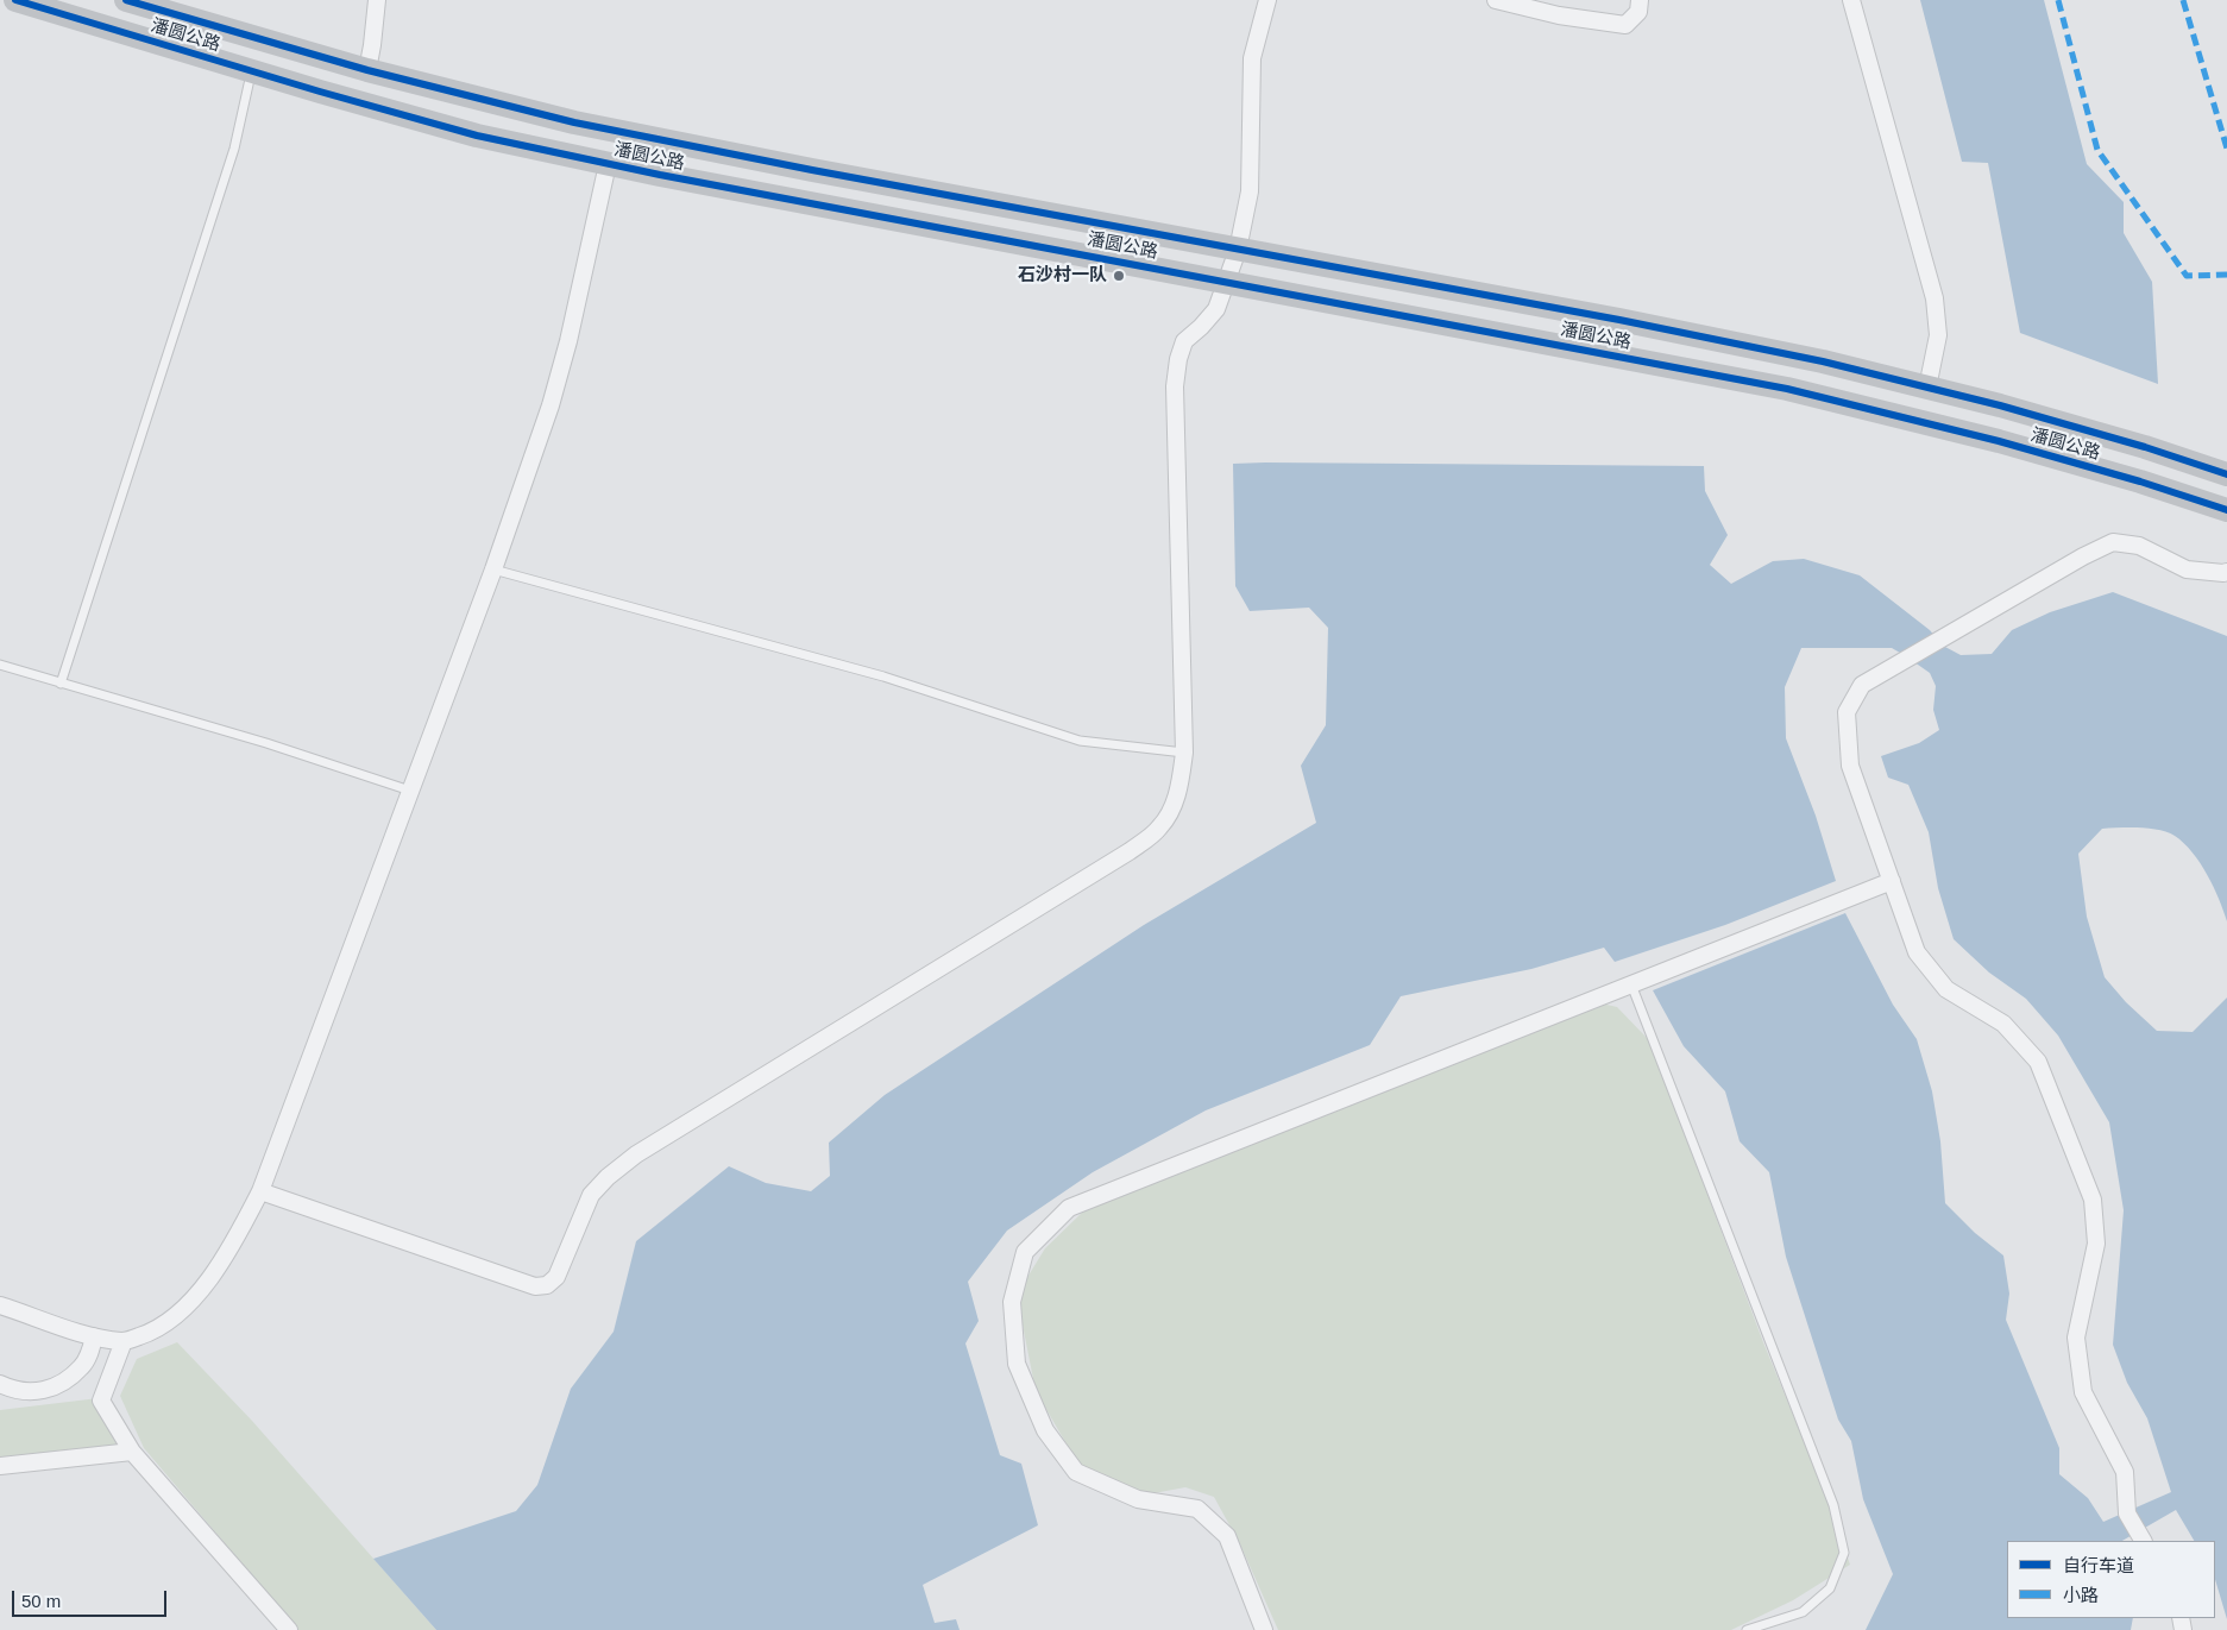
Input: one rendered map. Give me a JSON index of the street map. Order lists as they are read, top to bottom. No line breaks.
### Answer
{"streets":{"main road":["潘圆公路"]},"places":["石沙村一队"],"legend":["自行车道","小路"],"scale_bar":"50 m"}
